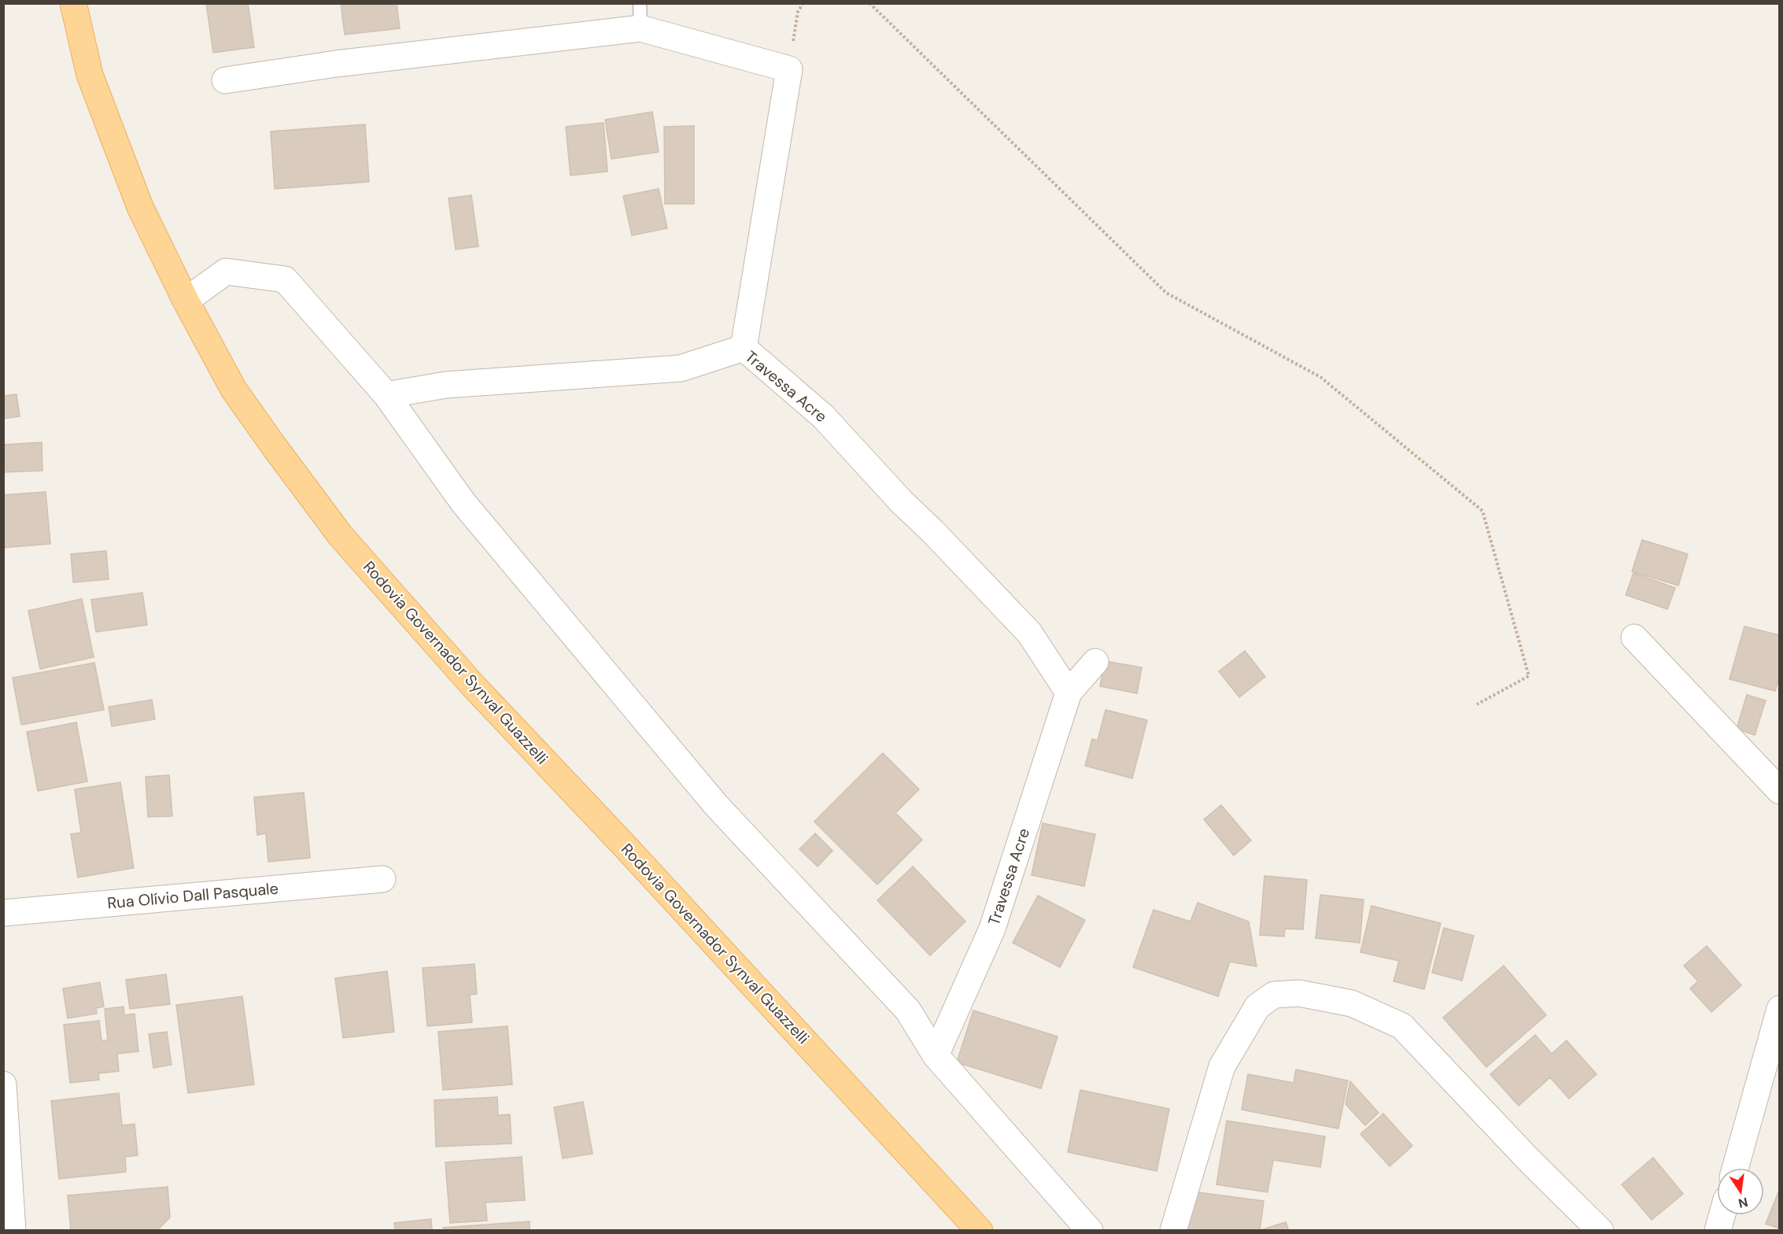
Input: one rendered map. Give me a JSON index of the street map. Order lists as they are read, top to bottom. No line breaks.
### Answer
{"streets":{"main road":["Rodovia Governador Synval Guazzelli"],"street":["Travessa Acre","Rua Olívio Dall Pasquale"]},"north":"bottom"}
